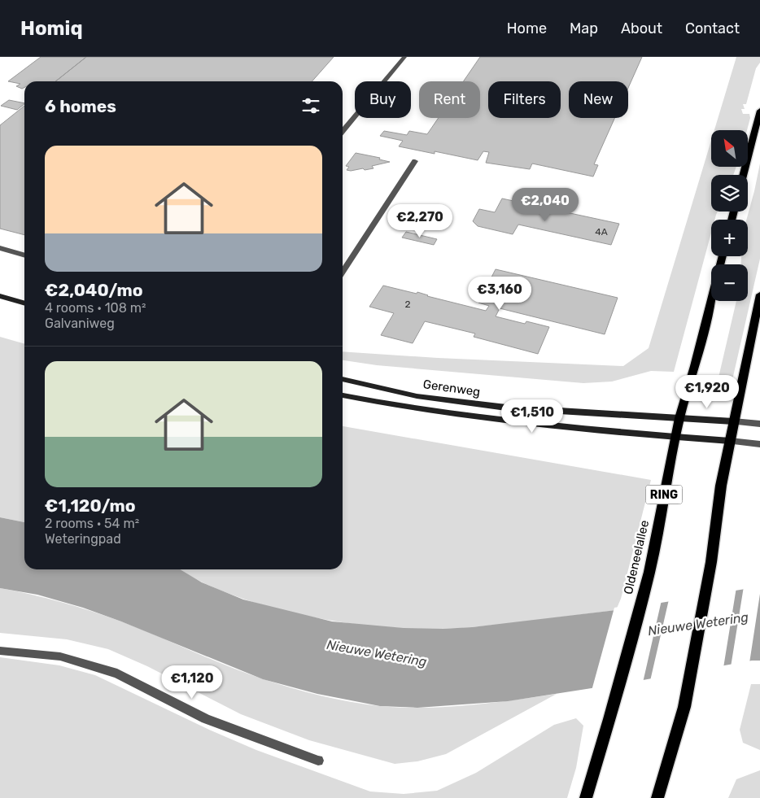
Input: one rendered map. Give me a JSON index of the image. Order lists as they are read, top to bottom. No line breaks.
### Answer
{"streets":{"main road":["Gerenweg","RING","Oldeneelallee"]},"crossings":[["Gerenweg","Oldeneelallee"]],"water":["Nieuwe Wetering"],"house_numbers":["4A","2"],"north":"top left","page":{"header":"Homiq","nav":["Home","Map","About","Contact"],"chip":["Buy","Rent","Filters","New"],"heading":"6 homes","map_buttons":["+","−"],"list":[{"name":"€2,040/mo","note":"4 rooms · 108 m² · Galvaniweg"},{"name":"€1,120/mo","note":"2 rooms · 54 m² · Weteringpad"}],"price":["€2,040","€2,270","€3,160","€1,920","€1,510","€1,120"]}}
